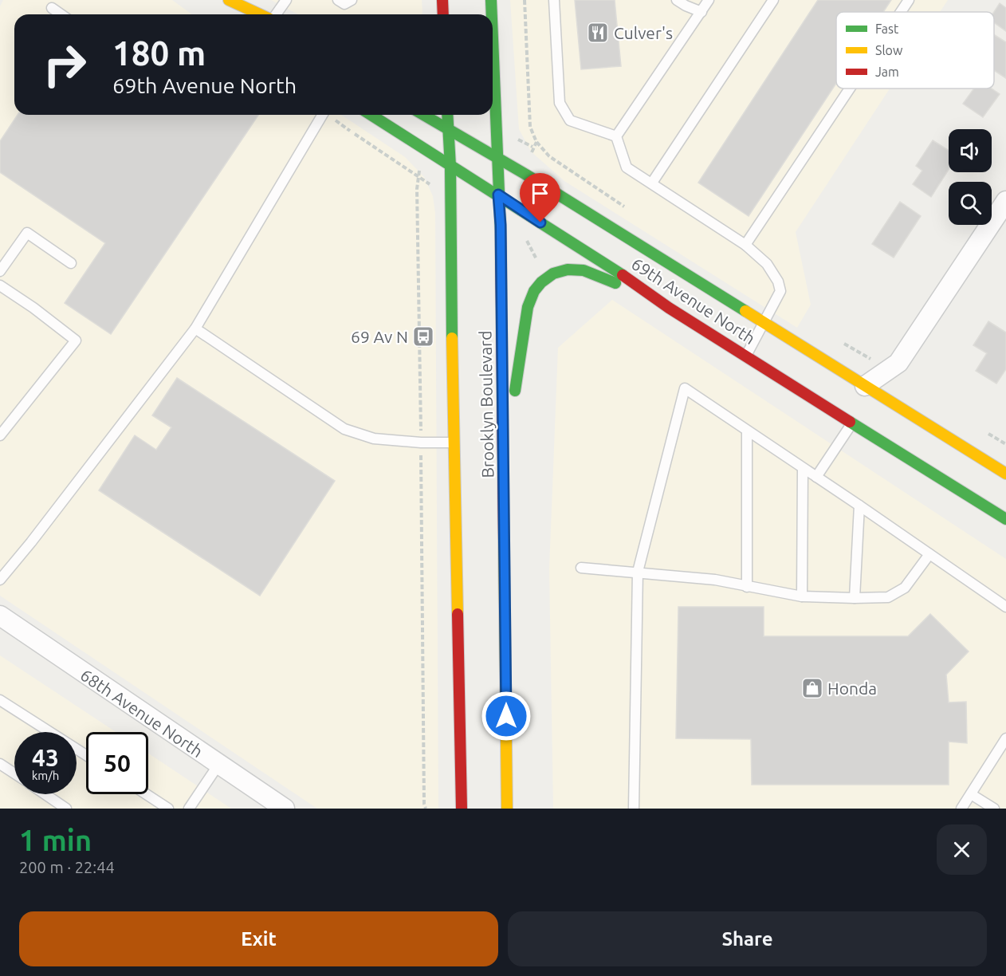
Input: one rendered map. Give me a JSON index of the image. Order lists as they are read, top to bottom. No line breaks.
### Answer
{"streets":{"main road":["69th Avenue North","Brooklyn Boulevard"],"street":["68th Avenue North"]},"crossings":[["69th Avenue North","Brooklyn Boulevard"]],"places":{"restaurant":["Culver's"],"bus stop":["69 Av N"],"shop":["Honda"]},"legend":["Fast","Slow","Jam"],"page":{"turn":["180 m","69th Avenue North"],"speed":"43 km/h","limit":"50","heading":["1 min","200 m · 22:44"],"buttons":["Exit","Share"]}}
